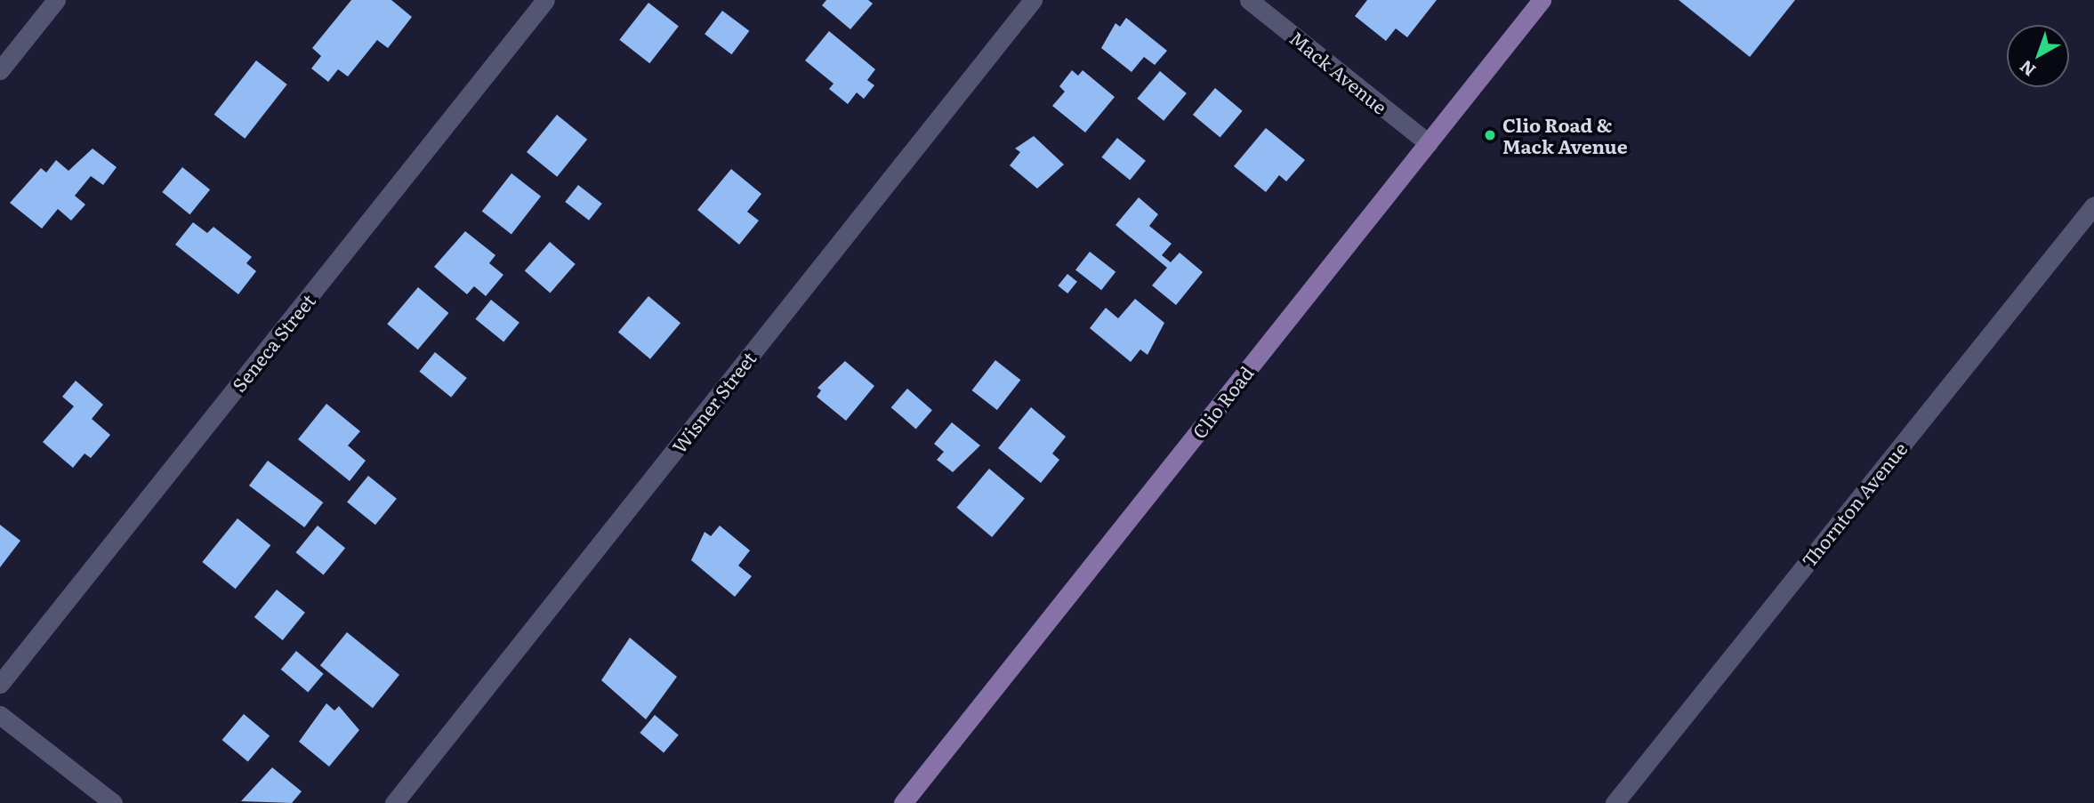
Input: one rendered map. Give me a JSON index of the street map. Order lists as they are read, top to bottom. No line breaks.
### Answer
{"streets":{"main road":["Clio Road"],"street":["Mack Avenue","Seneca Street","Wisner Street","Thornton Avenue"]},"crossings":[["Mack Avenue","Clio Road"]],"places":["Clio Road & Mack Avenue"],"north":"bottom left"}
